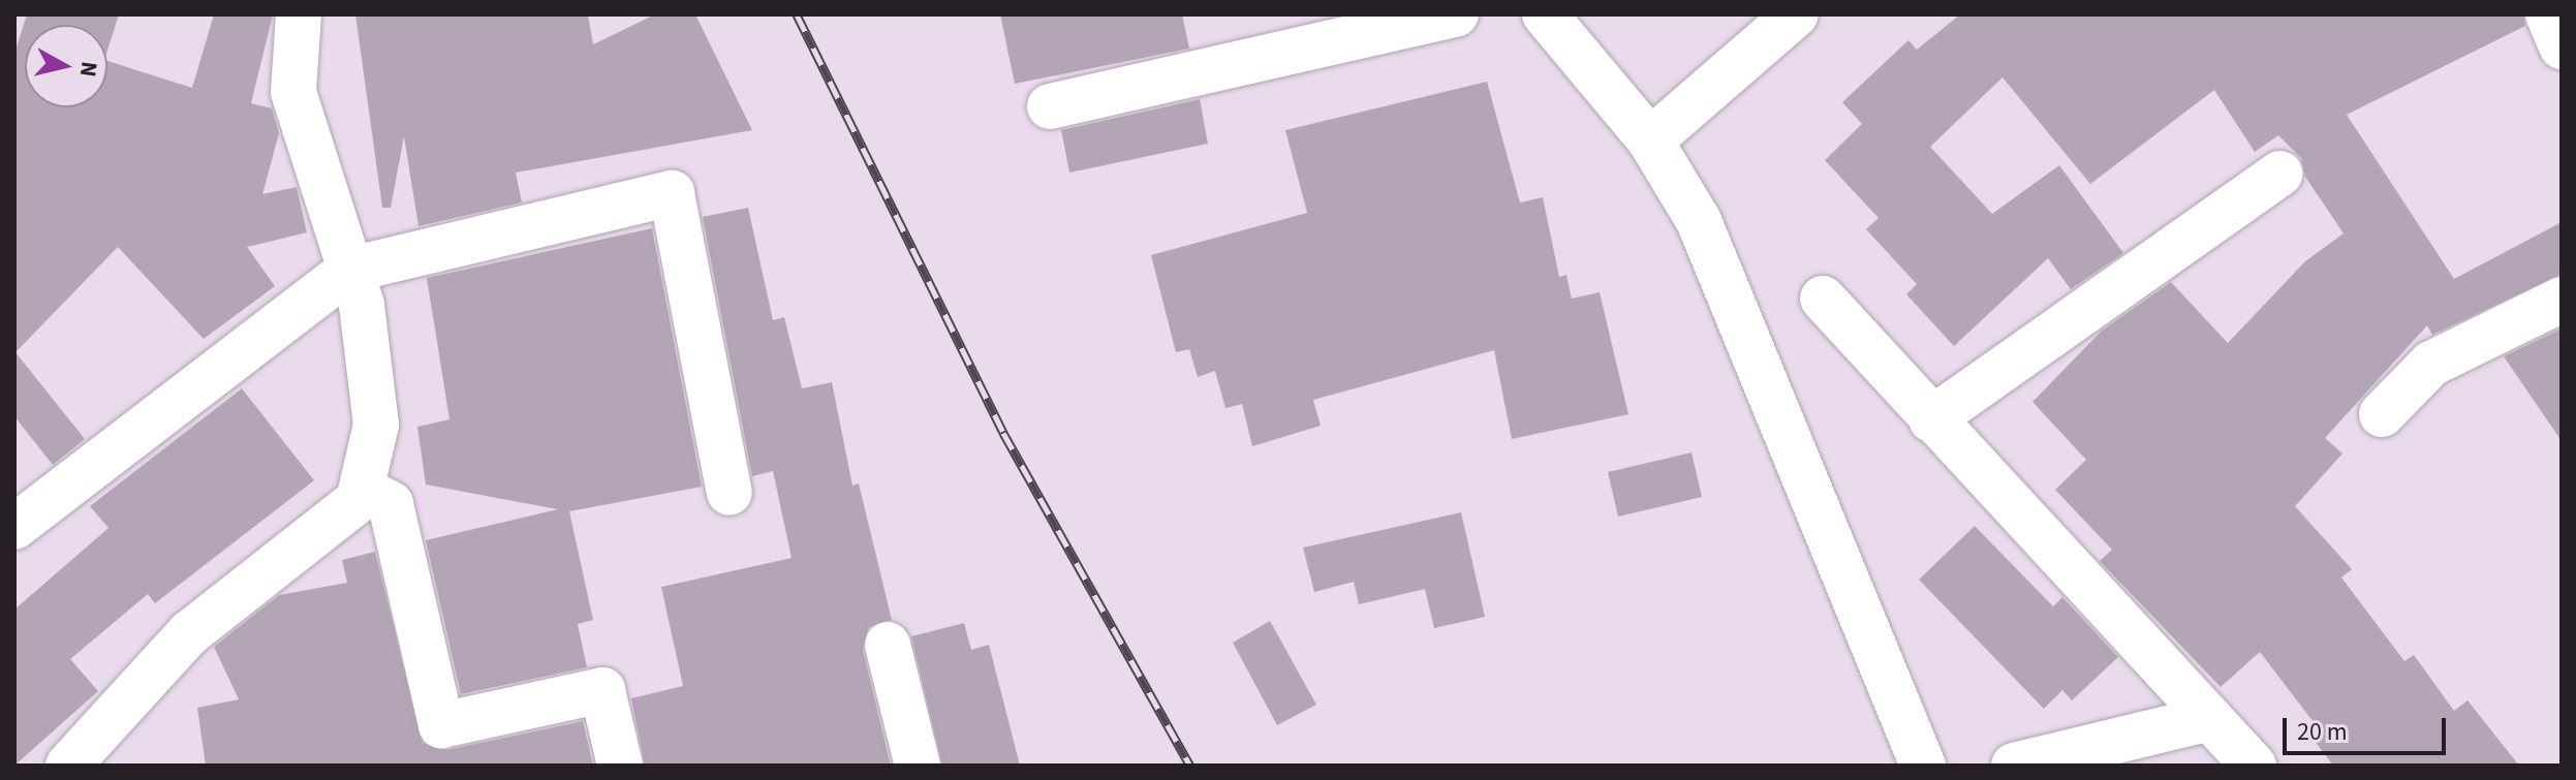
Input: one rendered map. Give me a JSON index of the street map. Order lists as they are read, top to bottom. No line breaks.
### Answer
{"scale_bar":"20 m","north":"right"}
